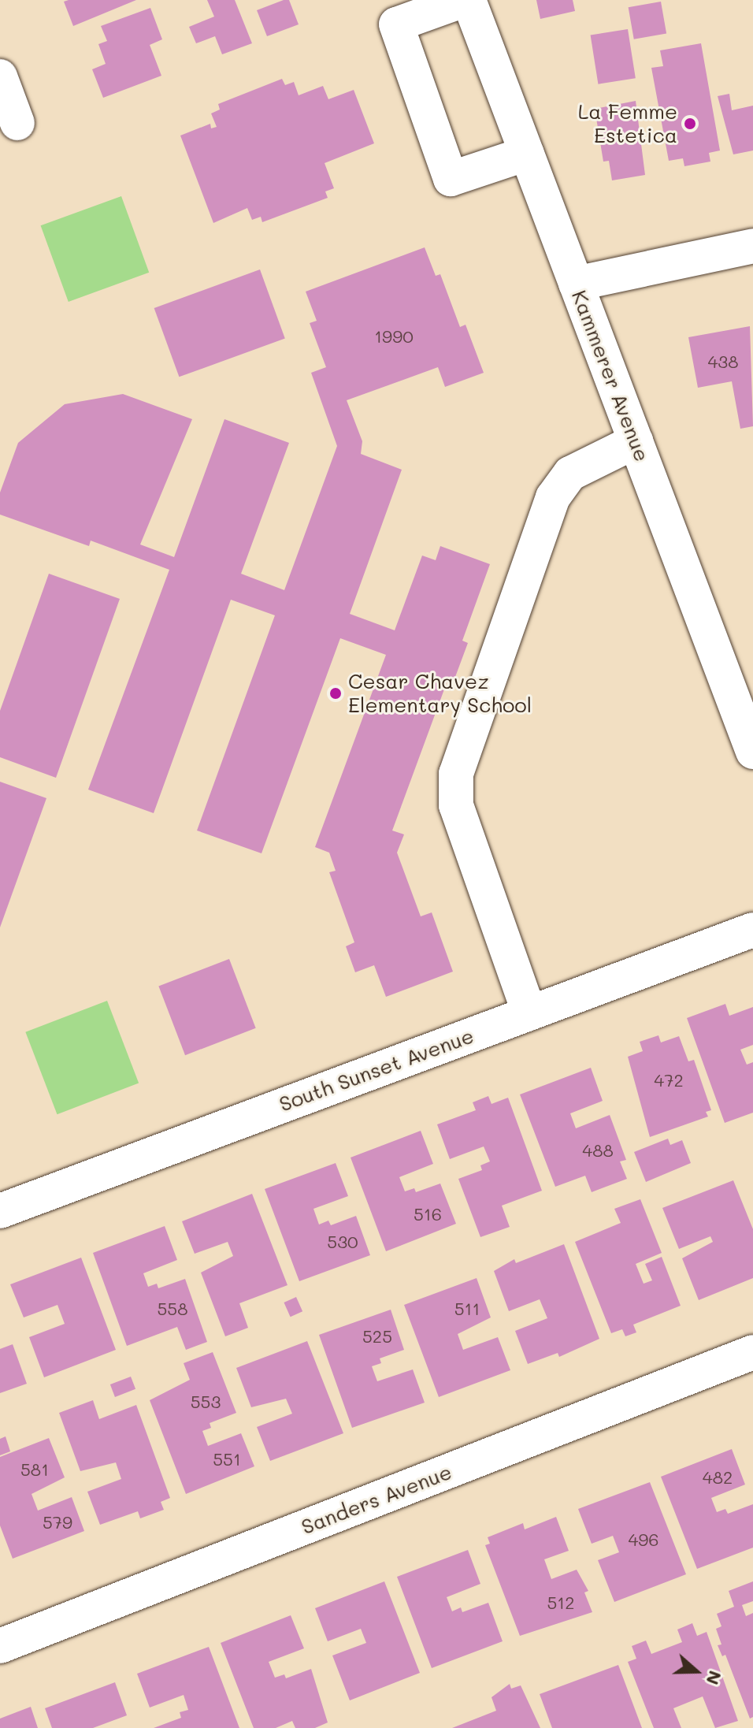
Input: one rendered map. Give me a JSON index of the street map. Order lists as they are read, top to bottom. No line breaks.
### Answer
{"streets":{"street":["Kammerer Avenue","South Sunset Avenue","Sanders Avenue"]},"places":["La Femme Estetica","Cesar Chavez Elementary School"],"house_numbers":["1990","438","472","488","516","530","558","511","525","553","551","581","482","579","496","512"],"north":"right"}
